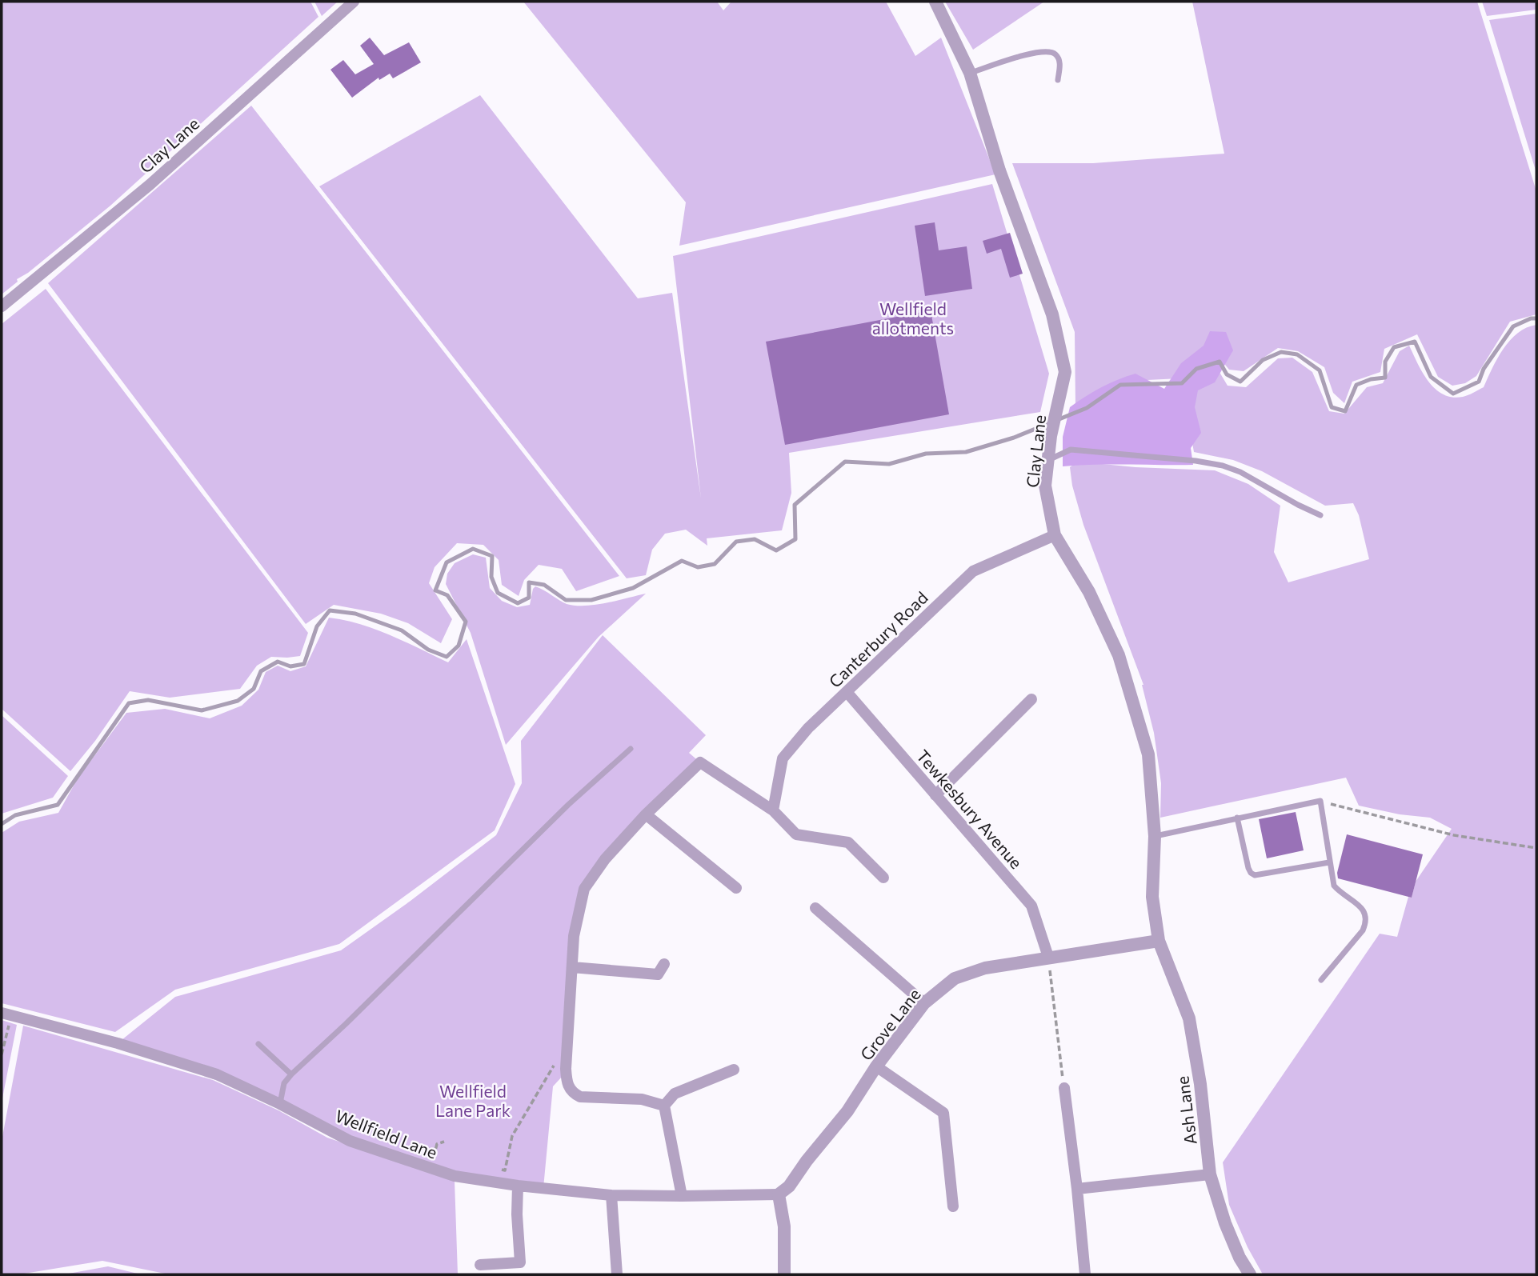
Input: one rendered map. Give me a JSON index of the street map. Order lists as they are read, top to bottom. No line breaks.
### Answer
{"streets":{"street":["Clay Lane","Canterbury Road","Tewkesbury Avenue","Grove Lane","Ash Lane","Wellfield Lane"]},"crossings":[["Clay Lane","Canterbury Road"],["Clay Lane","Grove Lane"],["Clay Lane","Ash Lane"],["Canterbury Road","Tewkesbury Avenue"],["Tewkesbury Avenue","Grove Lane"],["Grove Lane","Ash Lane"],["Grove Lane","Wellfield Lane"]],"parks":["Wellfield allotments","Wellfield Lane Park"]}
